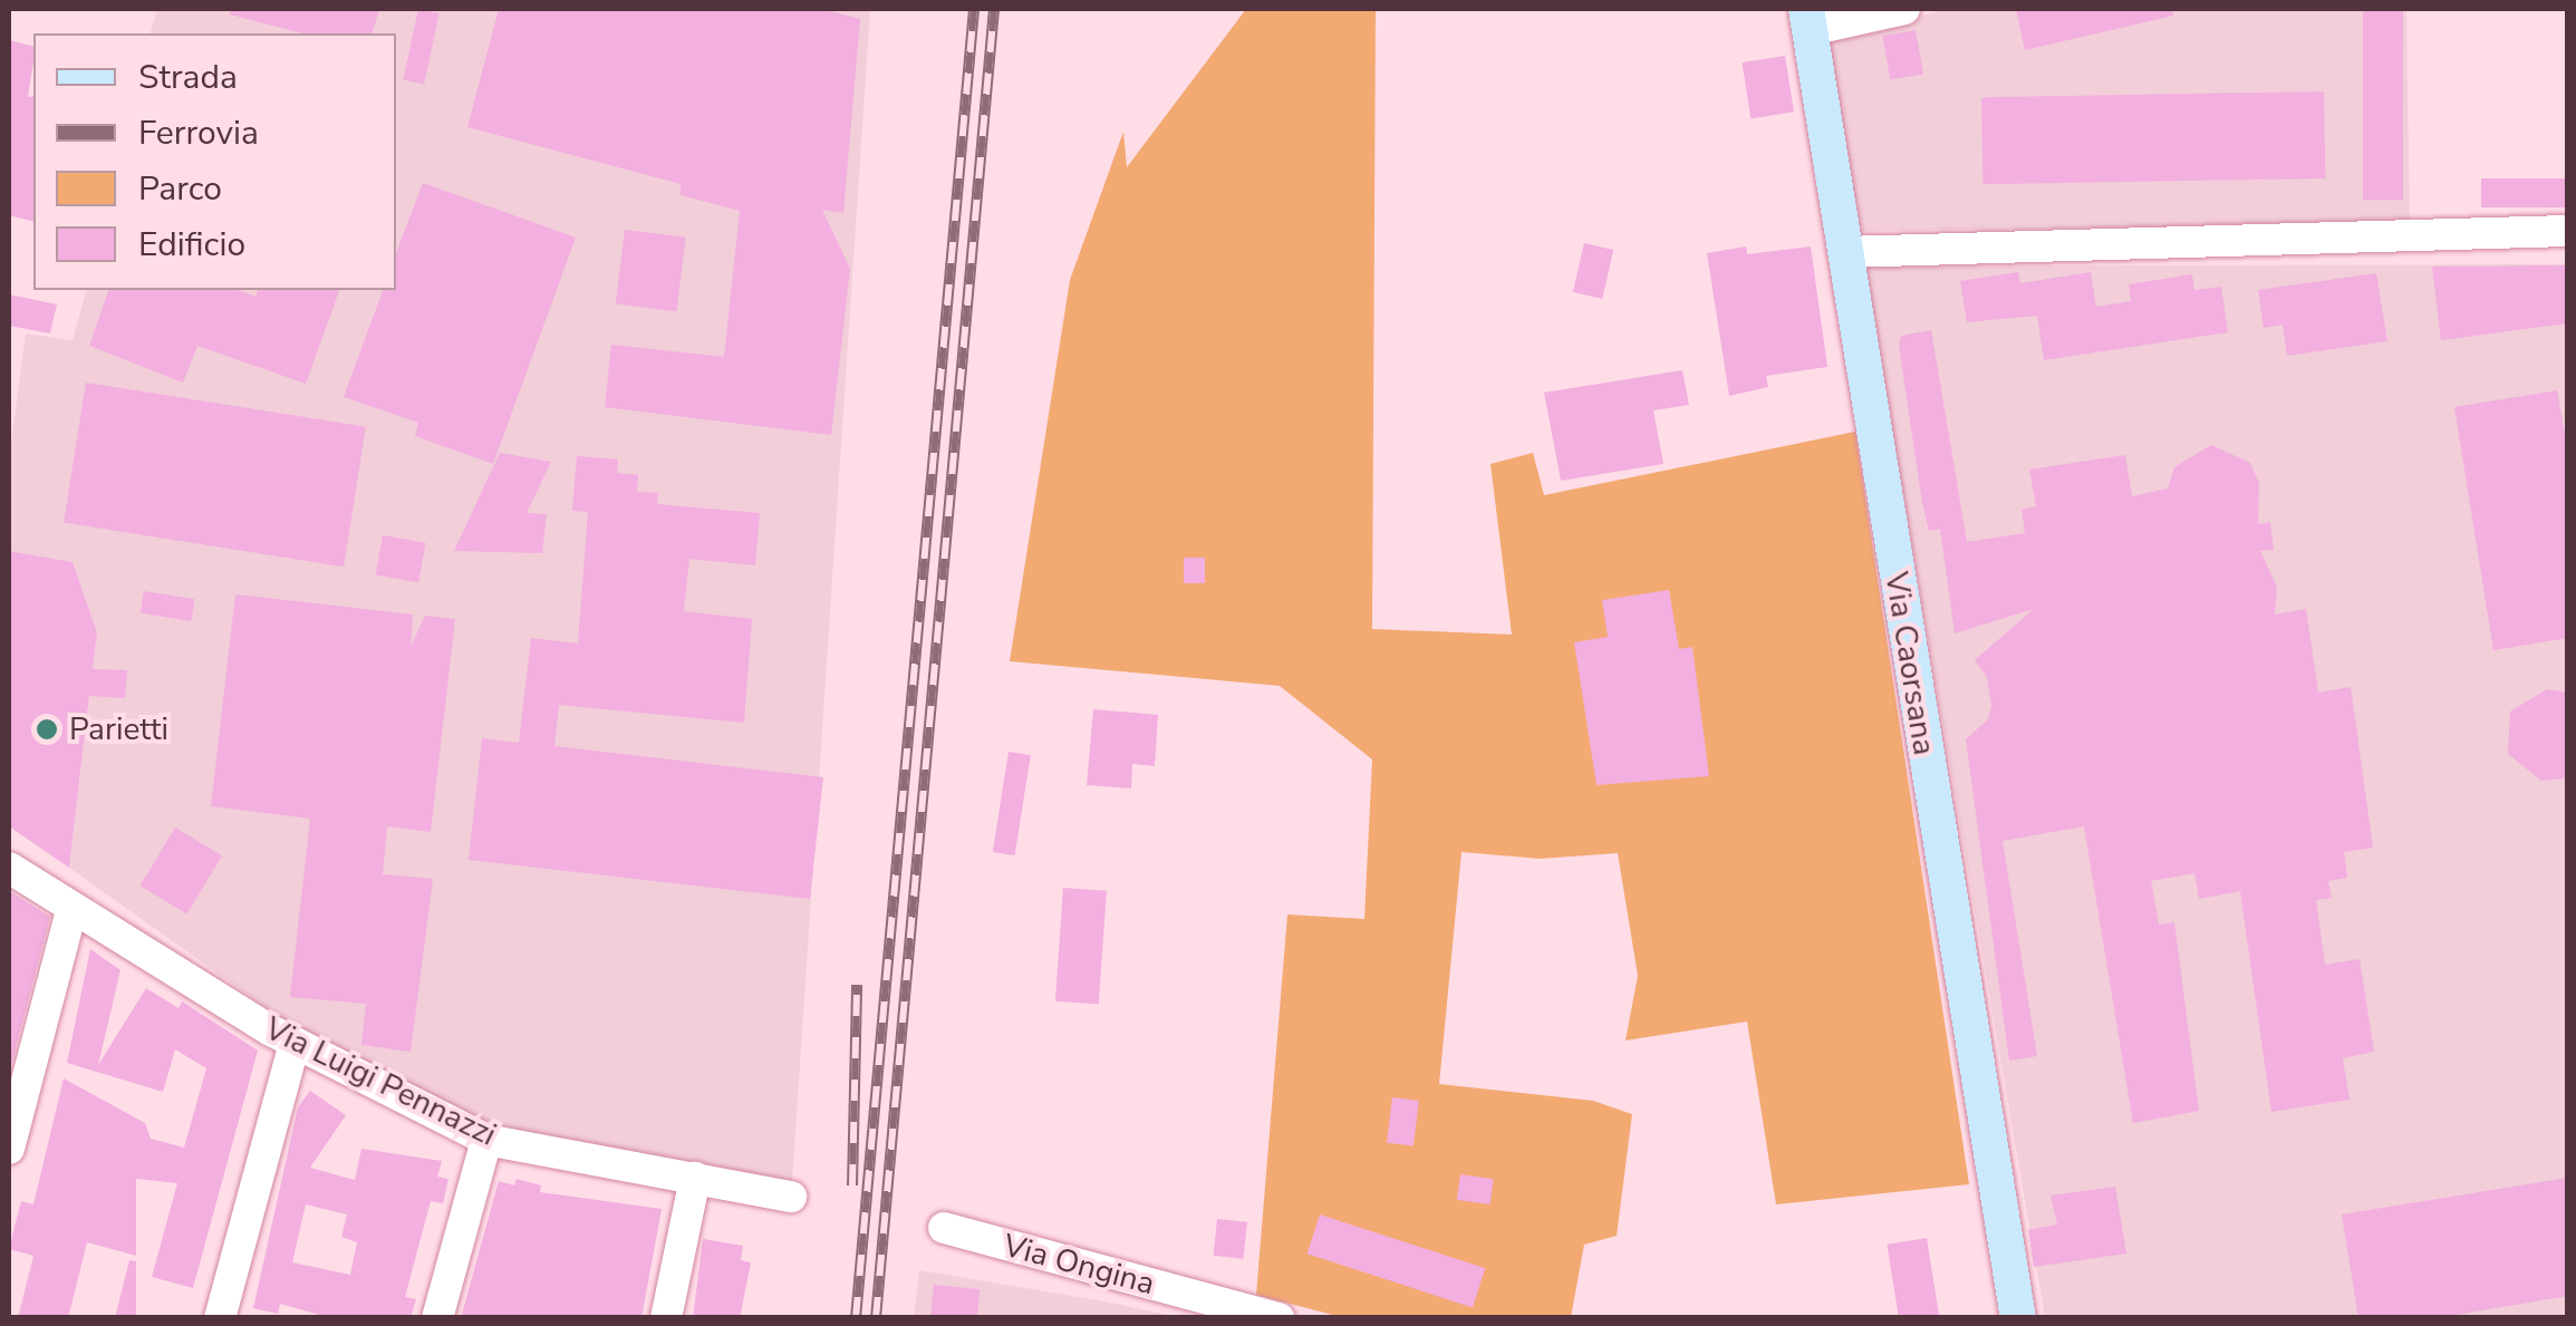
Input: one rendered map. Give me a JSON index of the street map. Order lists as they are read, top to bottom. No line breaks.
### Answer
{"streets":{"main road":["Via Caorsana"],"street":["Via Luigi Pennazzi","Via Ongina"]},"places":["Parietti"],"legend":["Strada","Ferrovia","Parco","Edificio"]}
